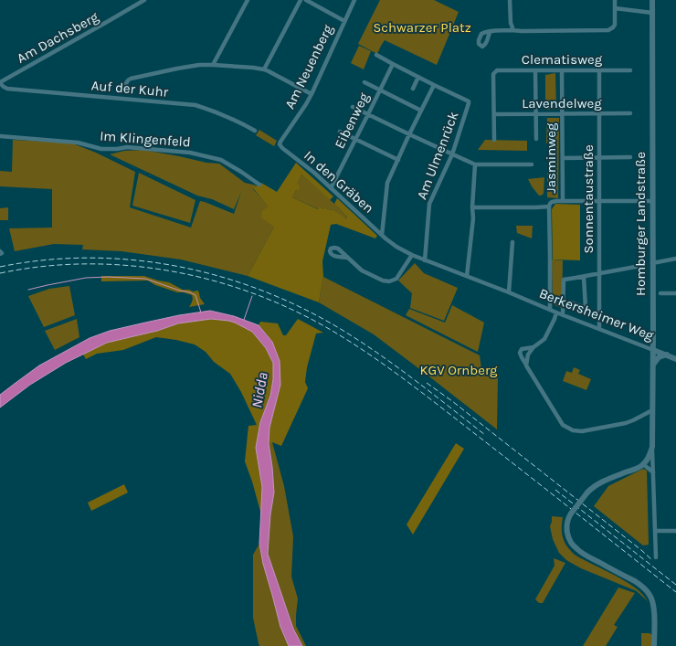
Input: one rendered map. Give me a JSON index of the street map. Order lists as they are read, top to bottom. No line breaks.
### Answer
{"streets":{"street":["Am Dachsberg","Clematisweg","Am Neuenberg","Auf der Kuhr","Lavendelweg","Eibenweg","Im Klingenfeld","Am Ulmenrück","Jasminweg","In den Gräben","Sonnentaustraße","Homburger Landstraße","Berkersheimer Weg"]},"crossings":[["Am Dachsberg","Auf der Kuhr"],["Clematisweg","Lavendelweg"],["Clematisweg","Jasminweg"],["Clematisweg","Sonnentaustraße"],["Am Neuenberg","In den Gräben"],["Lavendelweg","Jasminweg"],["Lavendelweg","Sonnentaustraße"],["Eibenweg","In den Gräben"],["Am Ulmenrück","Berkersheimer Weg"],["In den Gräben","Berkersheimer Weg"],["Sonnentaustraße","Berkersheimer Weg"],["Homburger Landstraße","Berkersheimer Weg"]],"water":["Nidda"],"parks":["Schwarzer Platz","KGV Ornberg"]}
